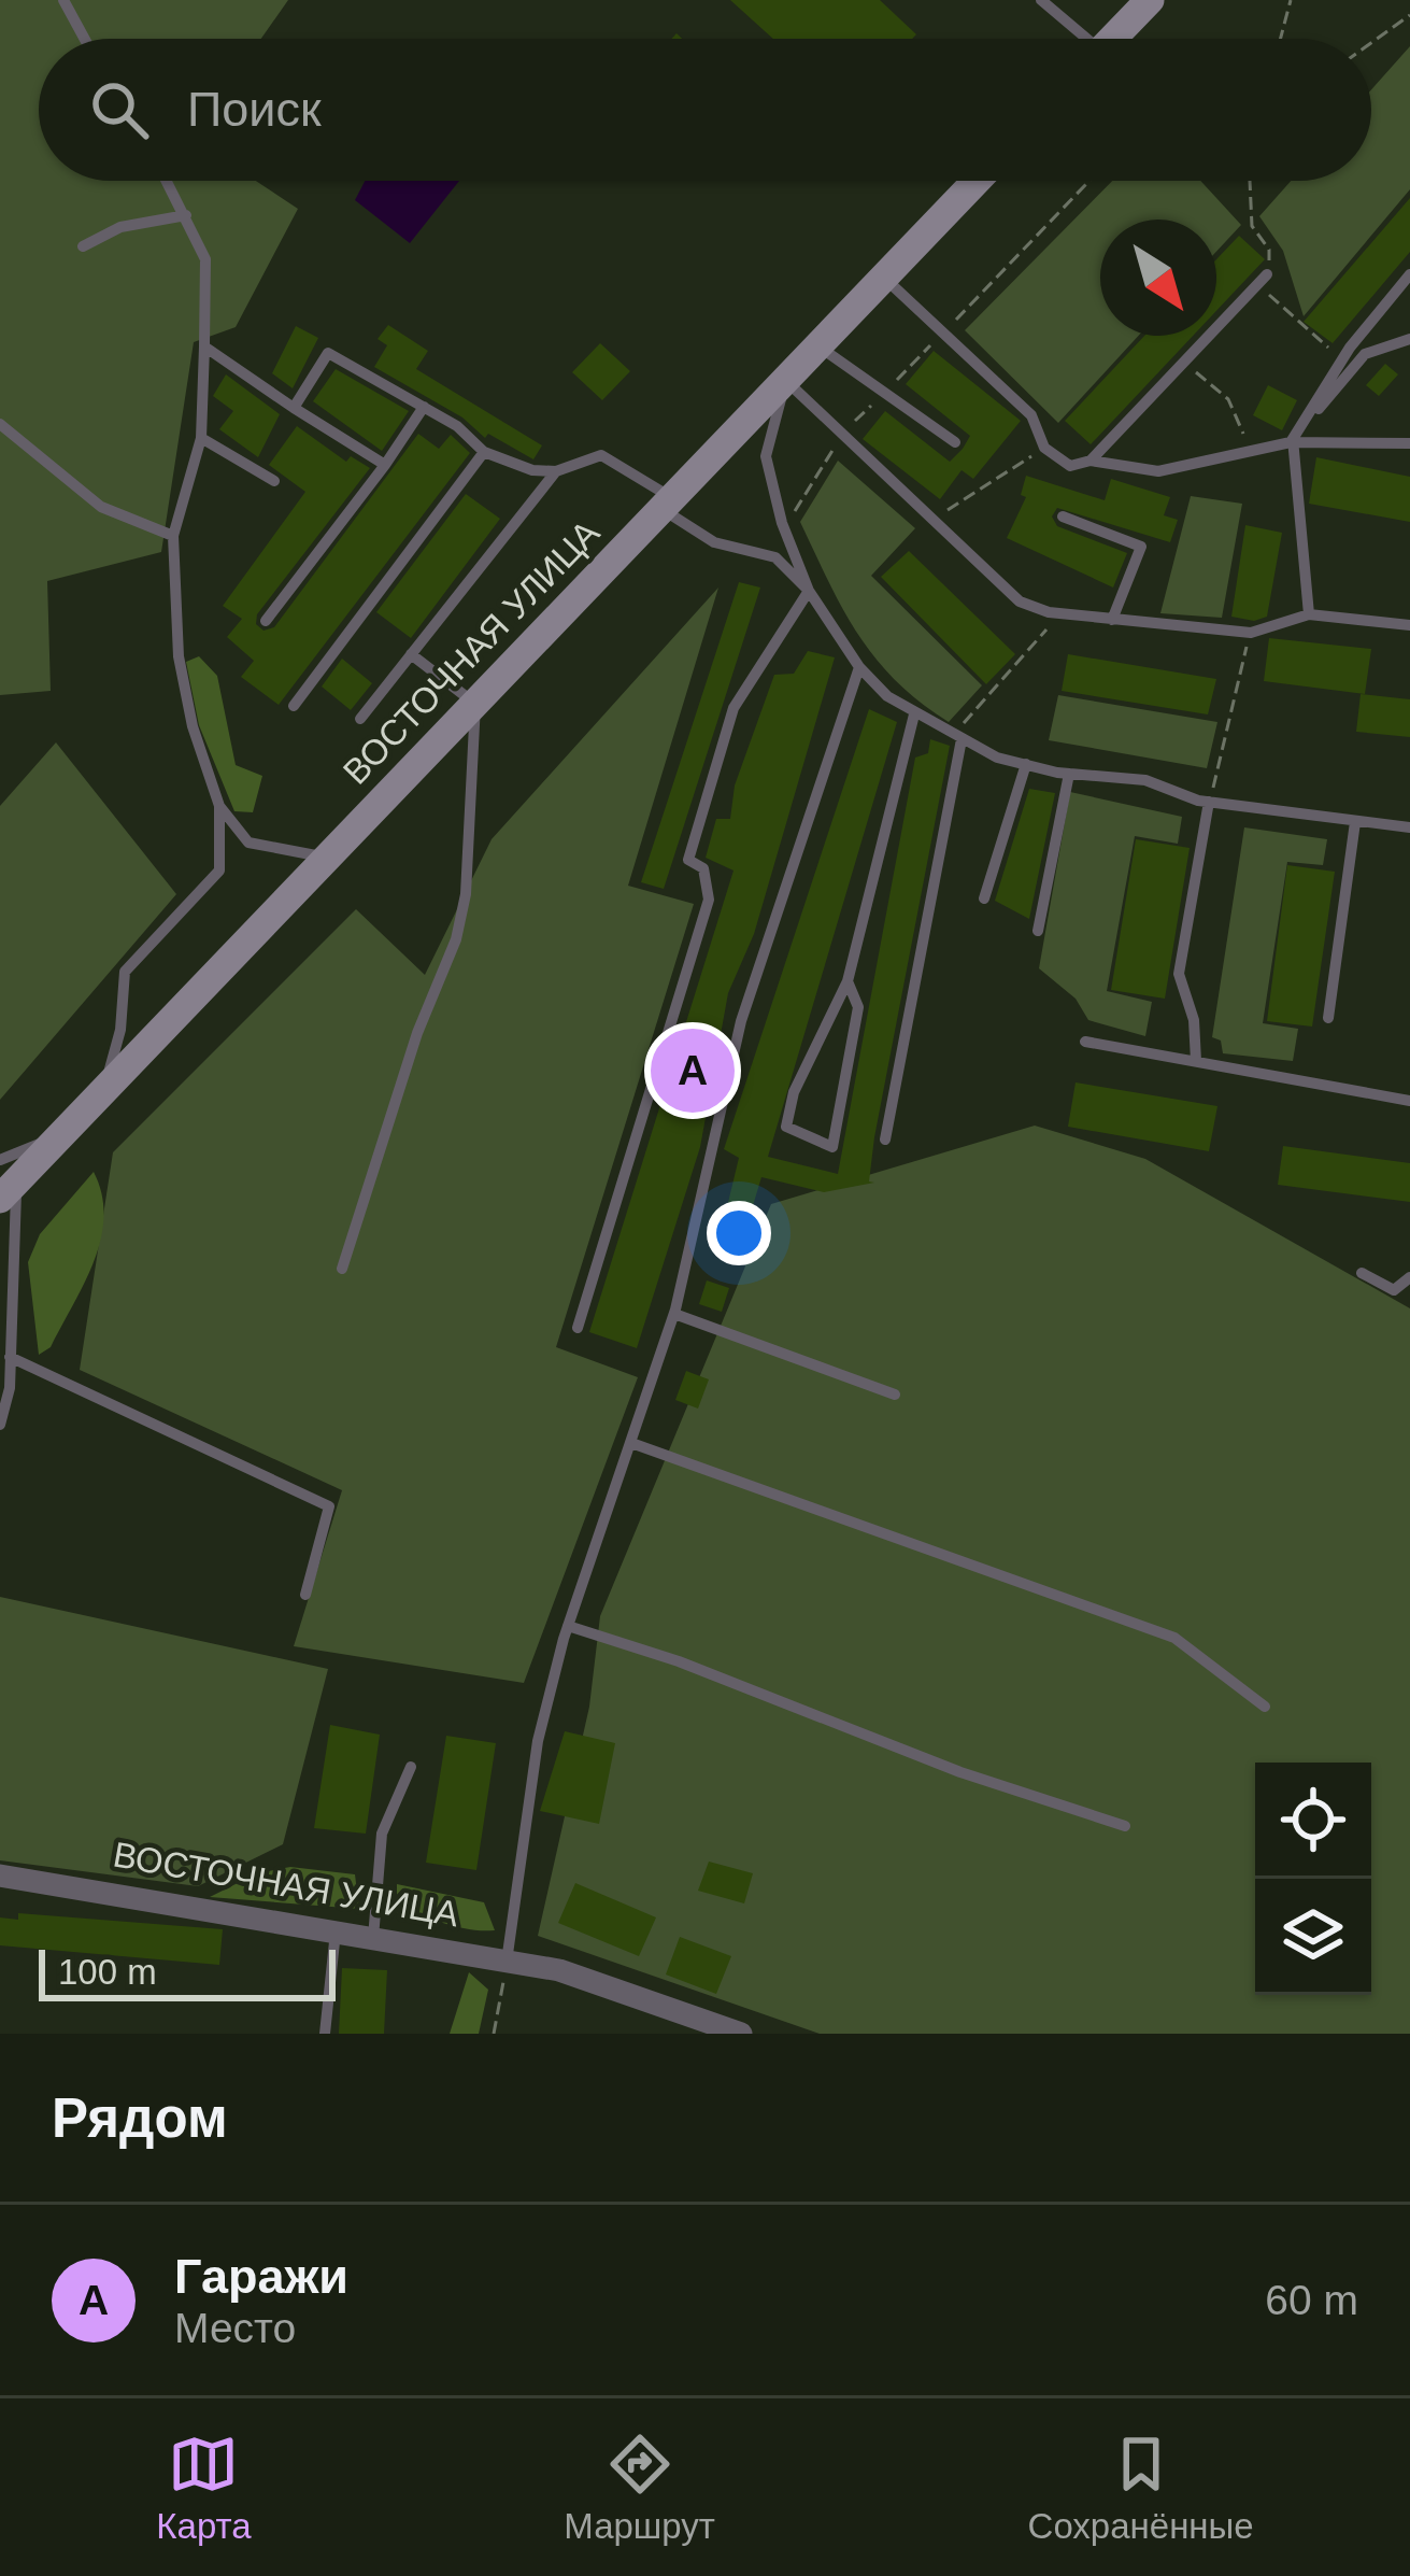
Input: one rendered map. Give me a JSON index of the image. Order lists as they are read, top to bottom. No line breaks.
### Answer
{"streets":{"main road":["ВОСТОЧНАЯ УЛИЦА"]},"scale_bar":"100 m","north":"bottom right","page":{"search":"Поиск","pins":"A","scale":"100 m","heading":"Рядом","list":[{"mark":"A","name":"Гаражи","note":"Место","value":"60 m"}],"nav":["Карта","Маршрут","Сохранённые"]}}
